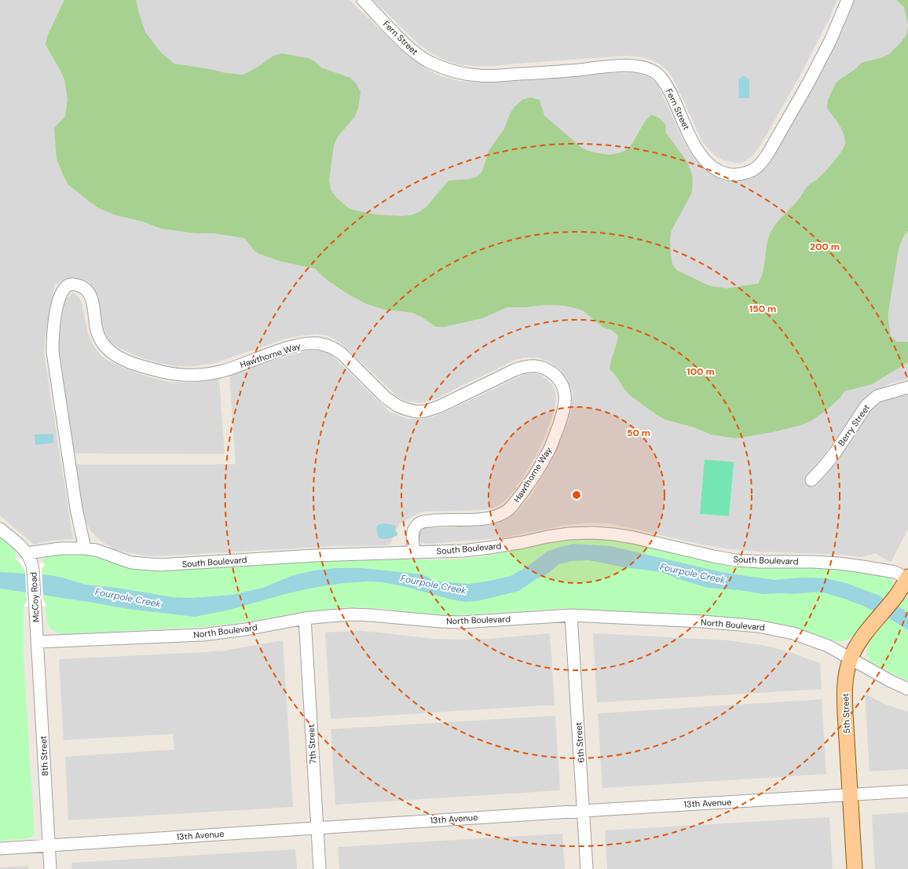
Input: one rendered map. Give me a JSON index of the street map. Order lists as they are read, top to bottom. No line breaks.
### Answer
{"streets":{"main road":["5th Street"],"street":["Fern Street","Hawthorne Way","Berry Street","South Boulevard","McCoy Road","North Boulevard","6th Street","7th Street","8th Street","13th Avenue"]},"crossings":[["Hawthorne Way","South Boulevard"],["South Boulevard","McCoy Road"],["South Boulevard","5th Street"],["McCoy Road","North Boulevard"],["McCoy Road","8th Street"],["North Boulevard","5th Street"],["North Boulevard","6th Street"],["North Boulevard","7th Street"],["North Boulevard","8th Street"],["5th Street","13th Avenue"],["6th Street","13th Avenue"],["7th Street","13th Avenue"],["8th Street","13th Avenue"]],"water":["Fourpole Creek"],"rings":["200 m","150 m","100 m","50 m"]}
